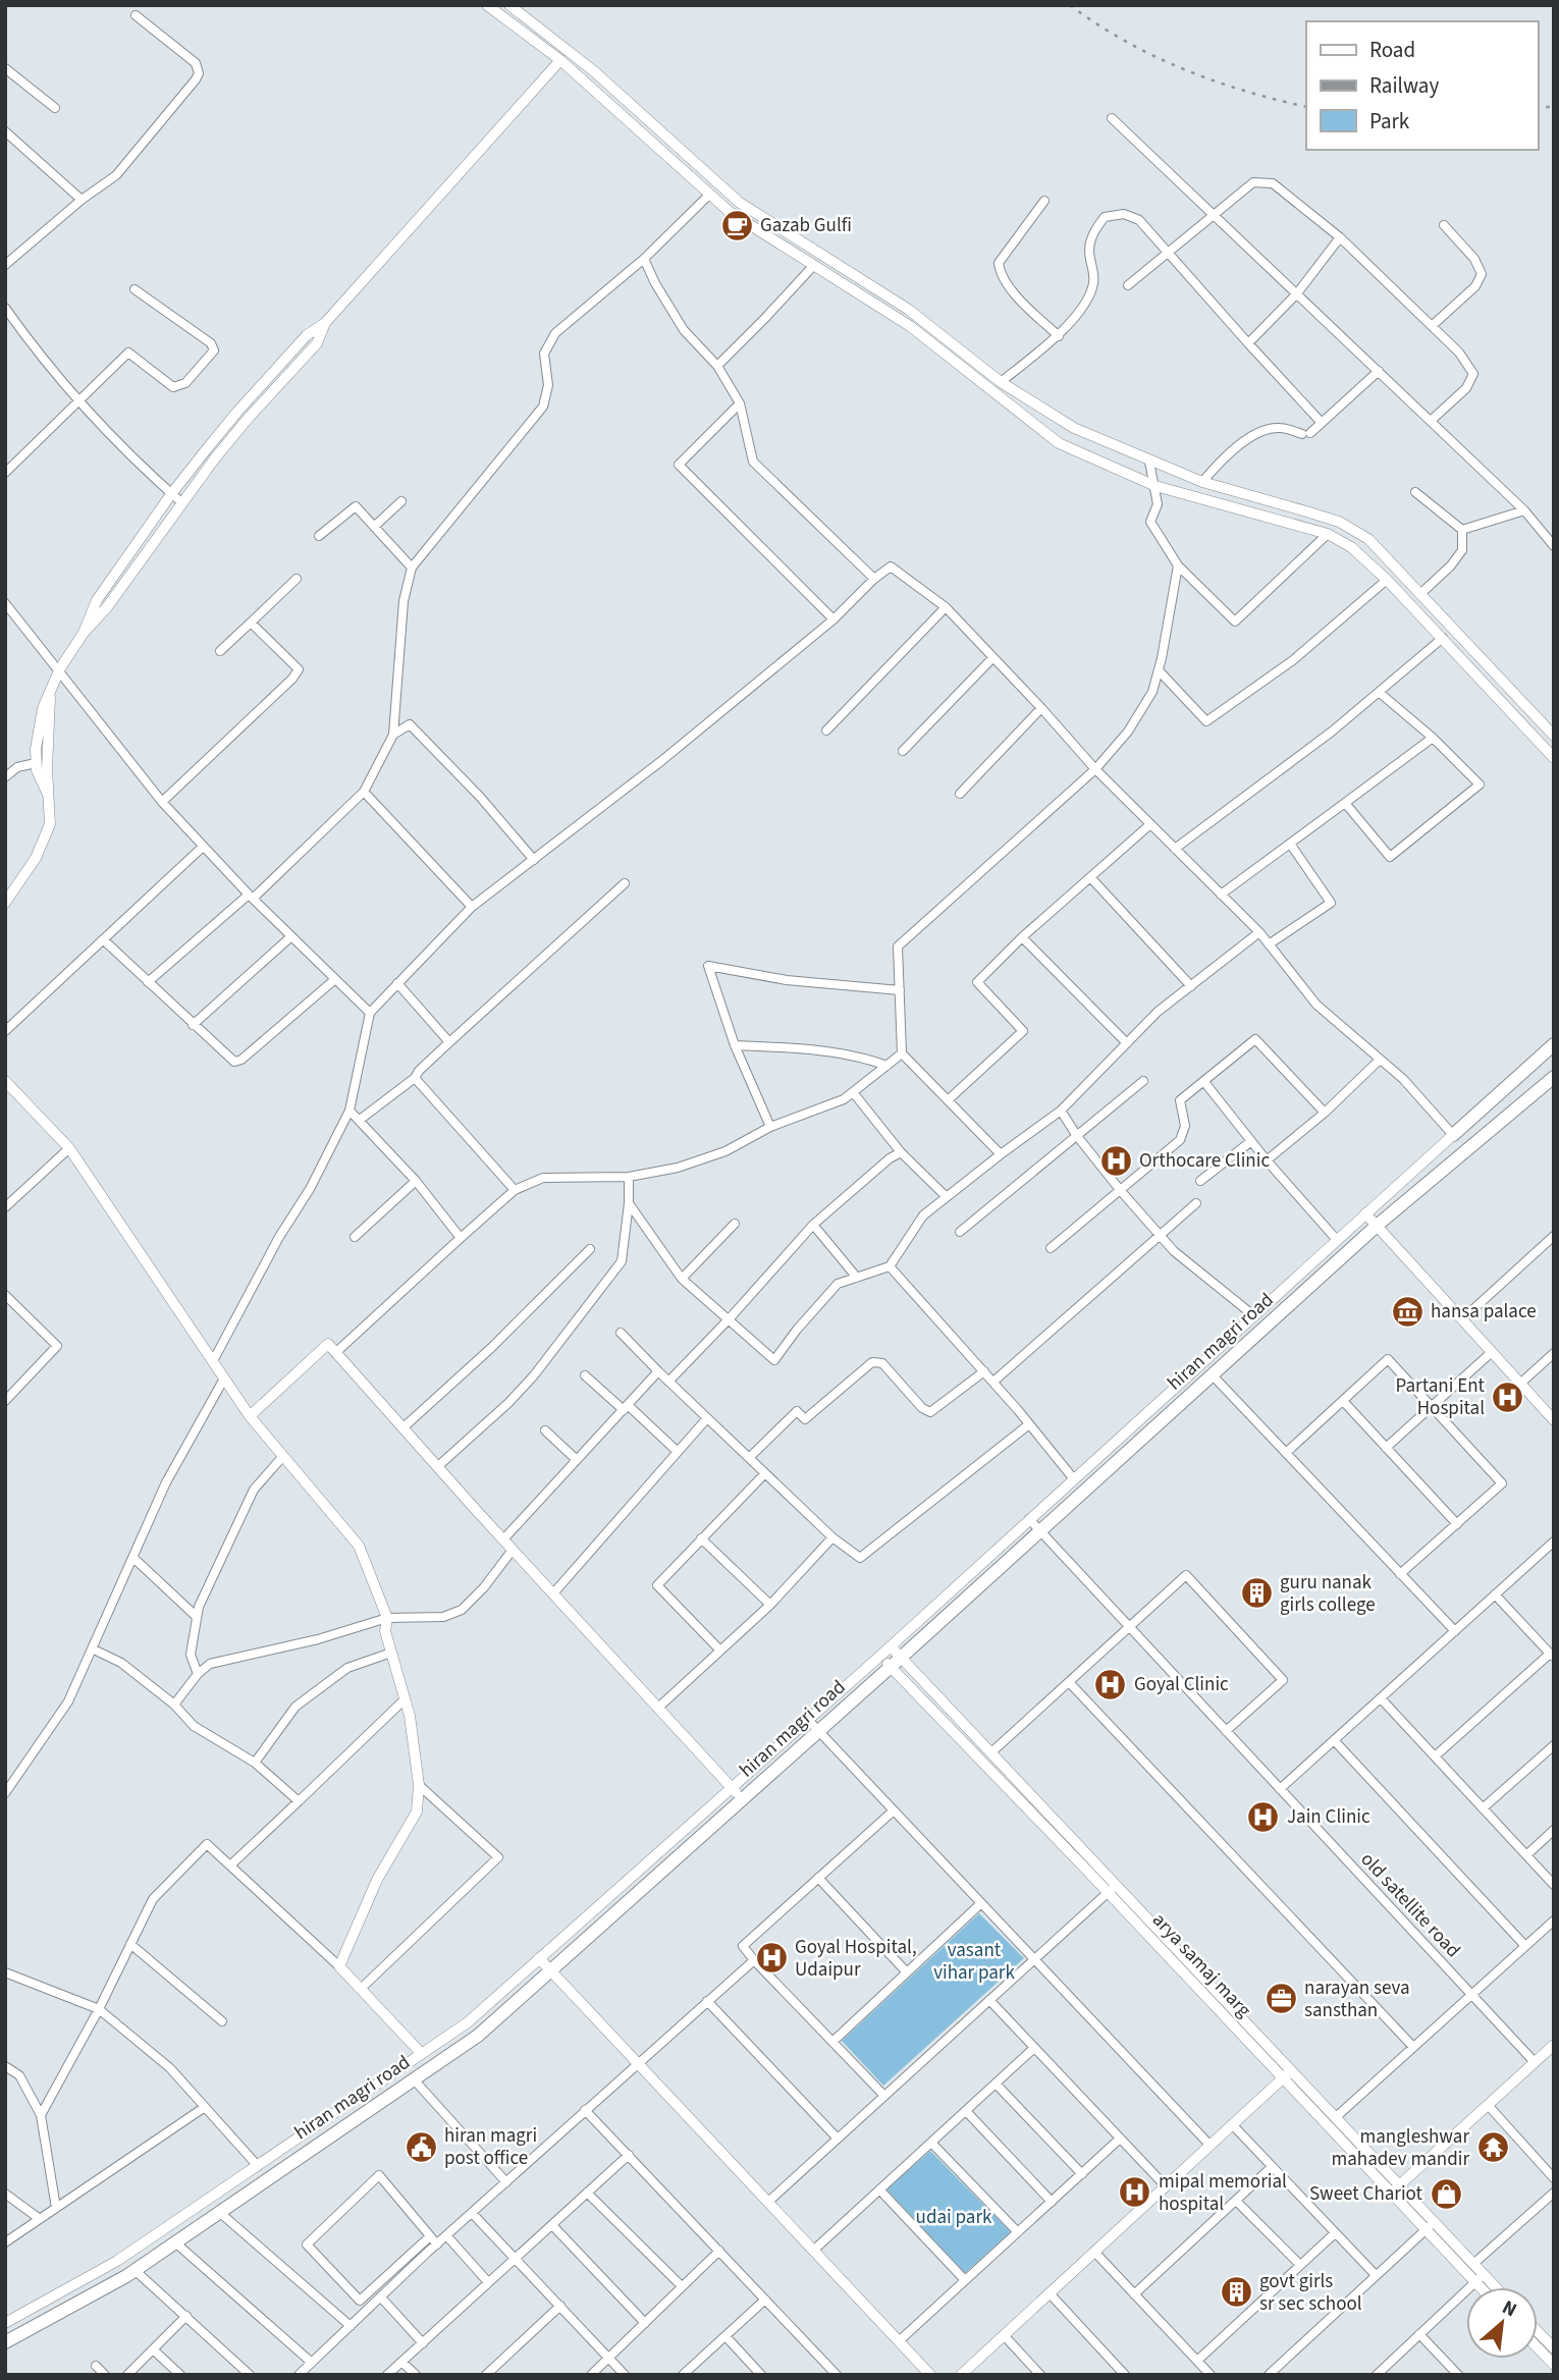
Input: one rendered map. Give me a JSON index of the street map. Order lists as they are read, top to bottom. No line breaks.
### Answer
{"streets":{"main road":["hiran magri road"],"street":["old satellite road","arya samaj marg"]},"crossings":[["hiran magri road","old satellite road"],["hiran magri road","arya samaj marg"]],"parks":["vasant vihar park","udai park"],"places":{"cafe":["Gazab Gulfi"],"hospital":["Orthocare Clinic","Partani Ent Hospital","Goyal Clinic","Jain Clinic","Goyal Hospital, Udaipur","mipal memorial hospital"],"museum":["hansa palace"],"building":["guru nanak girls college","govt girls sr sec school"],"office":["narayan seva sansthan"],"public building":["hiran magri post office"],"temple":["mangleshwar mahadev mandir"],"shop":["Sweet Chariot"]},"legend":["Road","Railway","Park"],"north":"top right"}
